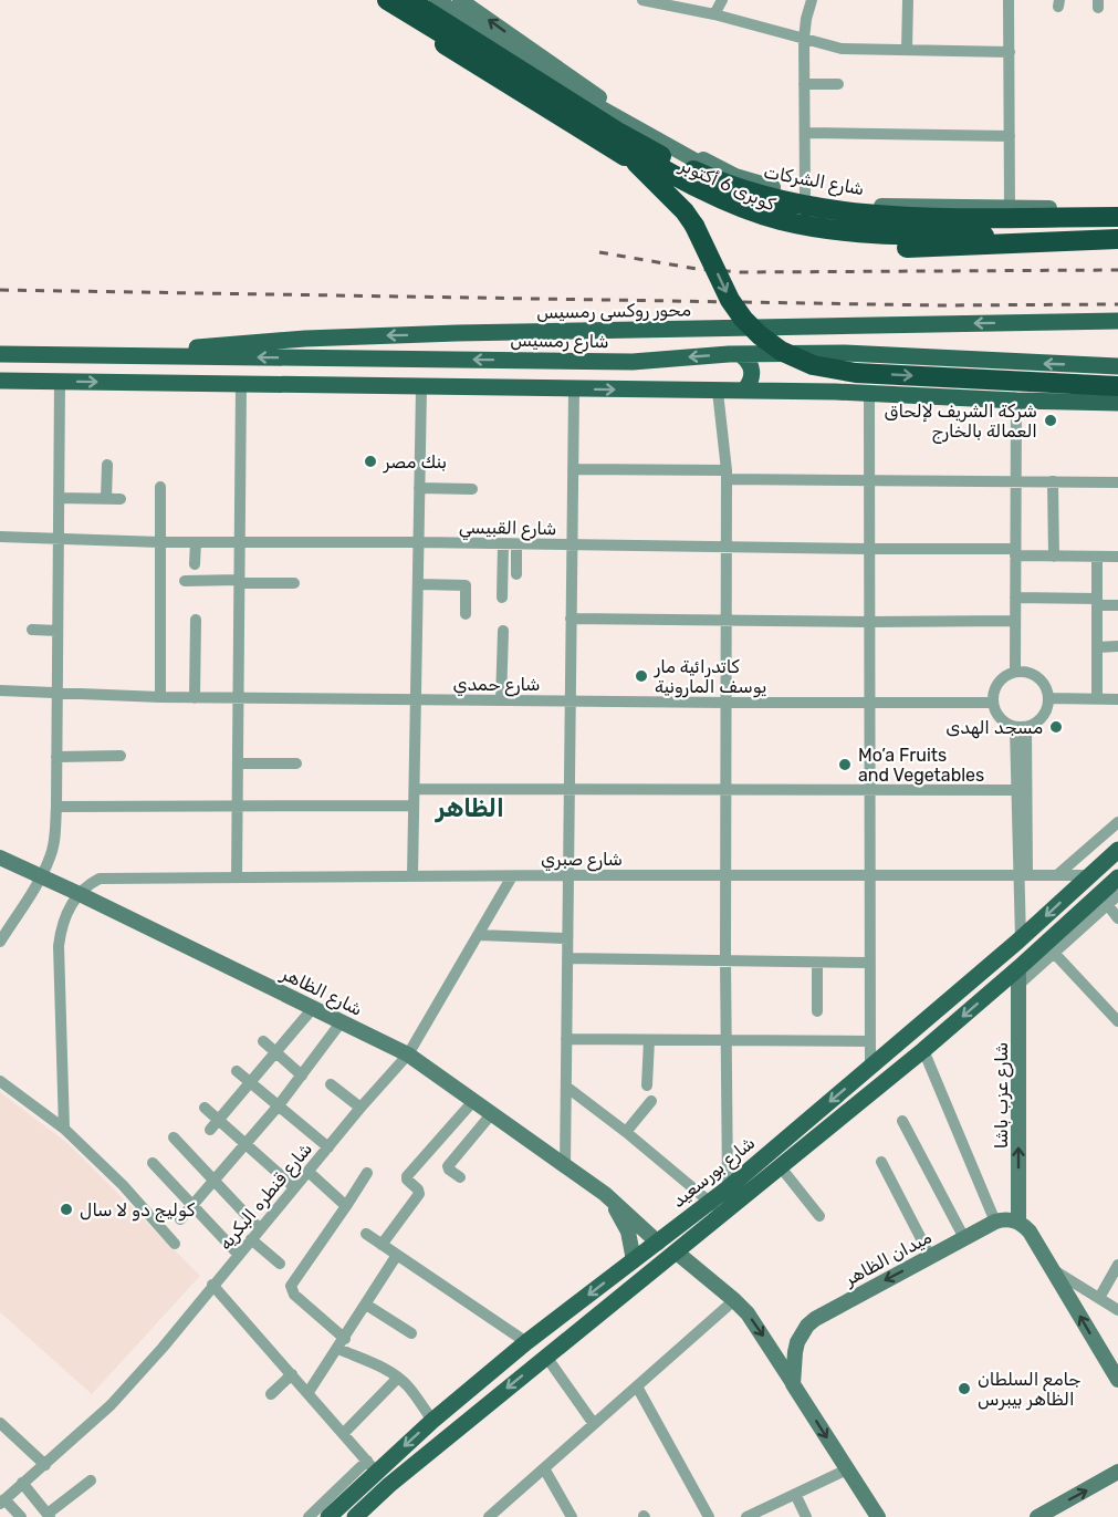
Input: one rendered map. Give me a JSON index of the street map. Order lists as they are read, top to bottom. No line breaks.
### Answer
{"streets":{"highway":["كوبرى 6 أكتوبر"],"main road":["شارع الشركات","محور روكسى رمسيس","شارع رمسيس","شارع الظاهر","شارع عزب باشا","شارع بورسعيد","ميدان الظاهر"],"street":["شارع القبيسي","شارع حمدي","شارع صبري","شارع قنطره البكريه"]},"crossings":[["شارع الشركات","كوبرى 6 أكتوبر"],["محور روكسى رمسيس","شارع رمسيس"],["شارع صبري","شارع الظاهر"],["شارع صبري","شارع بورسعيد"],["شارع صبري","شارع قنطره البكريه"],["شارع الظاهر","شارع بورسعيد"],["شارع الظاهر","شارع قنطره البكريه"],["شارع عزب باشا","شارع بورسعيد"],["شارع عزب باشا","ميدان الظاهر"]],"one_way":["شارع عزب باشا","ميدان الظاهر"],"districts":["الظاهر"],"places":["شركة الشريف لإلحاق العمالة بالخارج","بنك مصر","كاتدرائية مار يوسف المارونية","مسجد الهدى","Mo’a Fruits and Vegetables","كوليج دو لا سال","جامع السلطان الظاهر بيبرس"]}
